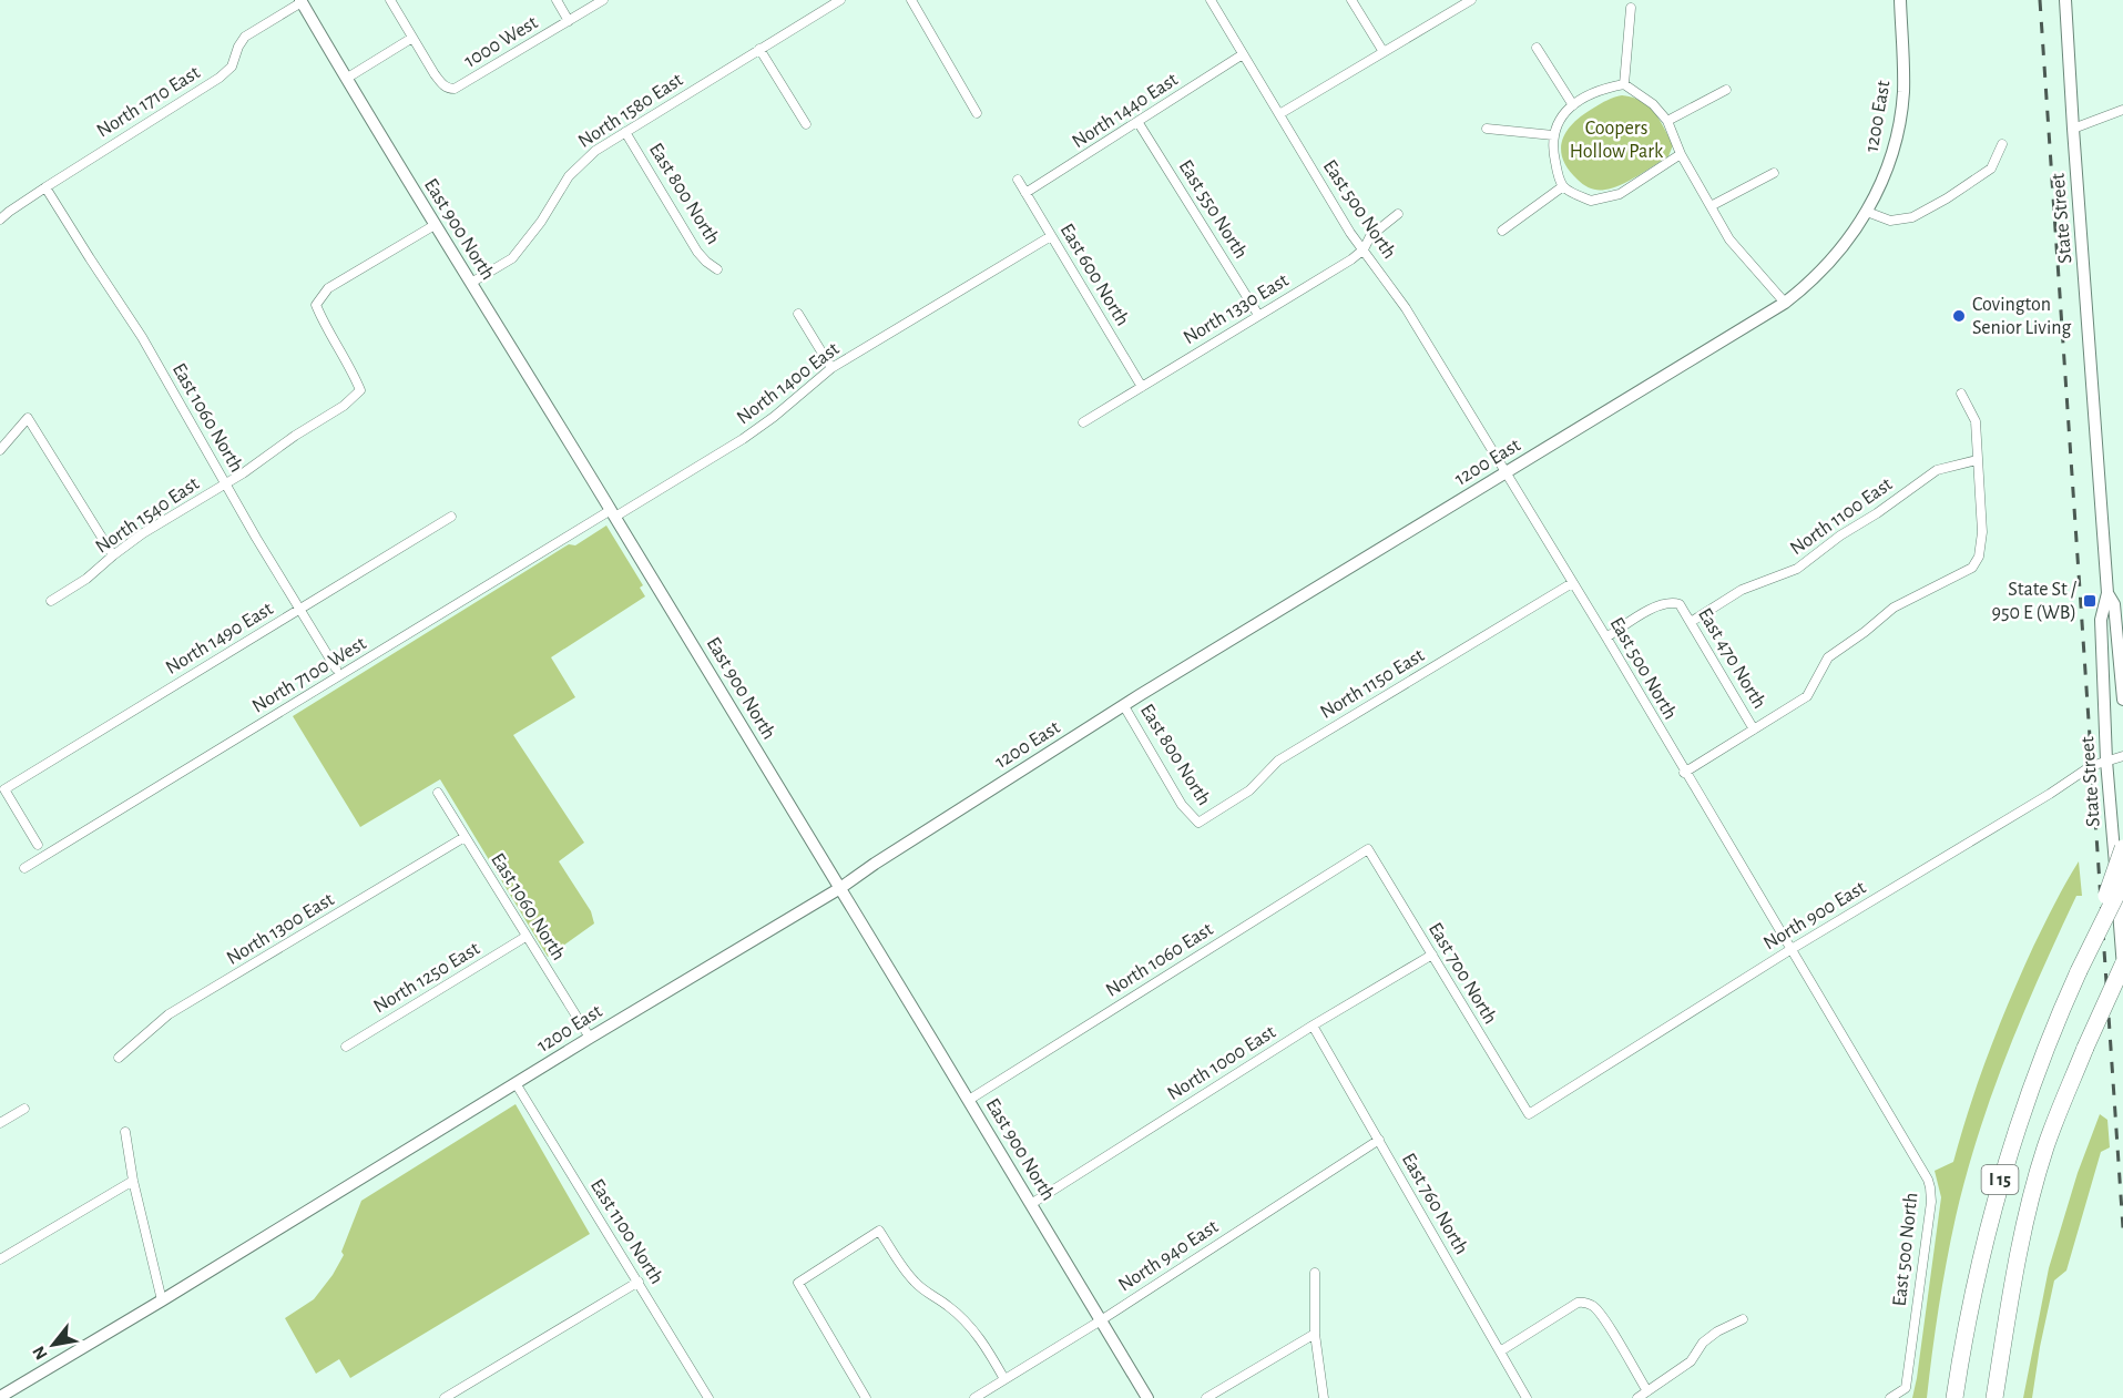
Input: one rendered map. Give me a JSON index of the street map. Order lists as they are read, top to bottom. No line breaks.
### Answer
{"streets":{"highway":["I 15"],"main road":["1200 East","State Street","East 900 North"],"street":["1000 West","North 1710 East","North 1580 East","North 1440 East","East 800 North","East 550 North","East 500 North","East 600 North","North 1330 East","North 1400 East","East 1060 North","North 1540 East","North 1100 East","North 1490 East","East 470 North","North 7100 West","North 1150 East","North 900 East","North 1300 East","North 1060 East","East 700 North","North 1250 East","North 1000 East","East 760 North","East 1100 North","North 940 East"]},"crossings":[["North 1710 East","East 900 North"],["North 1710 East","East 1060 North"],["North 1580 East","East 800 North"],["North 1580 East","East 900 North"],["North 1440 East","East 550 North"],["North 1440 East","East 500 North"],["North 1440 East","East 600 North"],["1200 East","East 800 North"],["1200 East","East 500 North"],["1200 East","East 900 North"],["1200 East","East 1060 North"],["1200 East","East 1100 North"],["East 800 North","North 1150 East"],["East 550 North","North 1330 East"],["East 500 North","North 1330 East"],["East 500 North","East 470 North"],["East 500 North","North 1150 East"],["East 500 North","North 900 East"],["State Street","North 900 East"],["State Street","I 15"],["East 900 North","North 1400 East"],["East 900 North","North 1540 East"],["East 900 North","North 7100 West"],["East 900 North","North 1060 East"],["East 900 North","North 1000 East"],["East 900 North","North 940 East"],["East 600 North","North 1330 East"],["East 600 North","North 1400 East"],["North 1400 East","North 7100 West"],["East 1060 North","North 1540 East"],["East 1060 North","North 1490 East"],["East 1060 North","North 1300 East"],["East 1060 North","North 1250 East"],["North 1100 East","East 470 North"],["North 900 East","East 700 North"],["North 1060 East","East 700 North"],["East 700 North","North 1000 East"],["North 1000 East","East 760 North"],["East 760 North","North 940 East"]],"parks":["Coopers Hollow Park"],"places":{"other":["Covington Senior Living"],"transit":["State St / 950 E (WB)"]},"north":"bottom left"}
